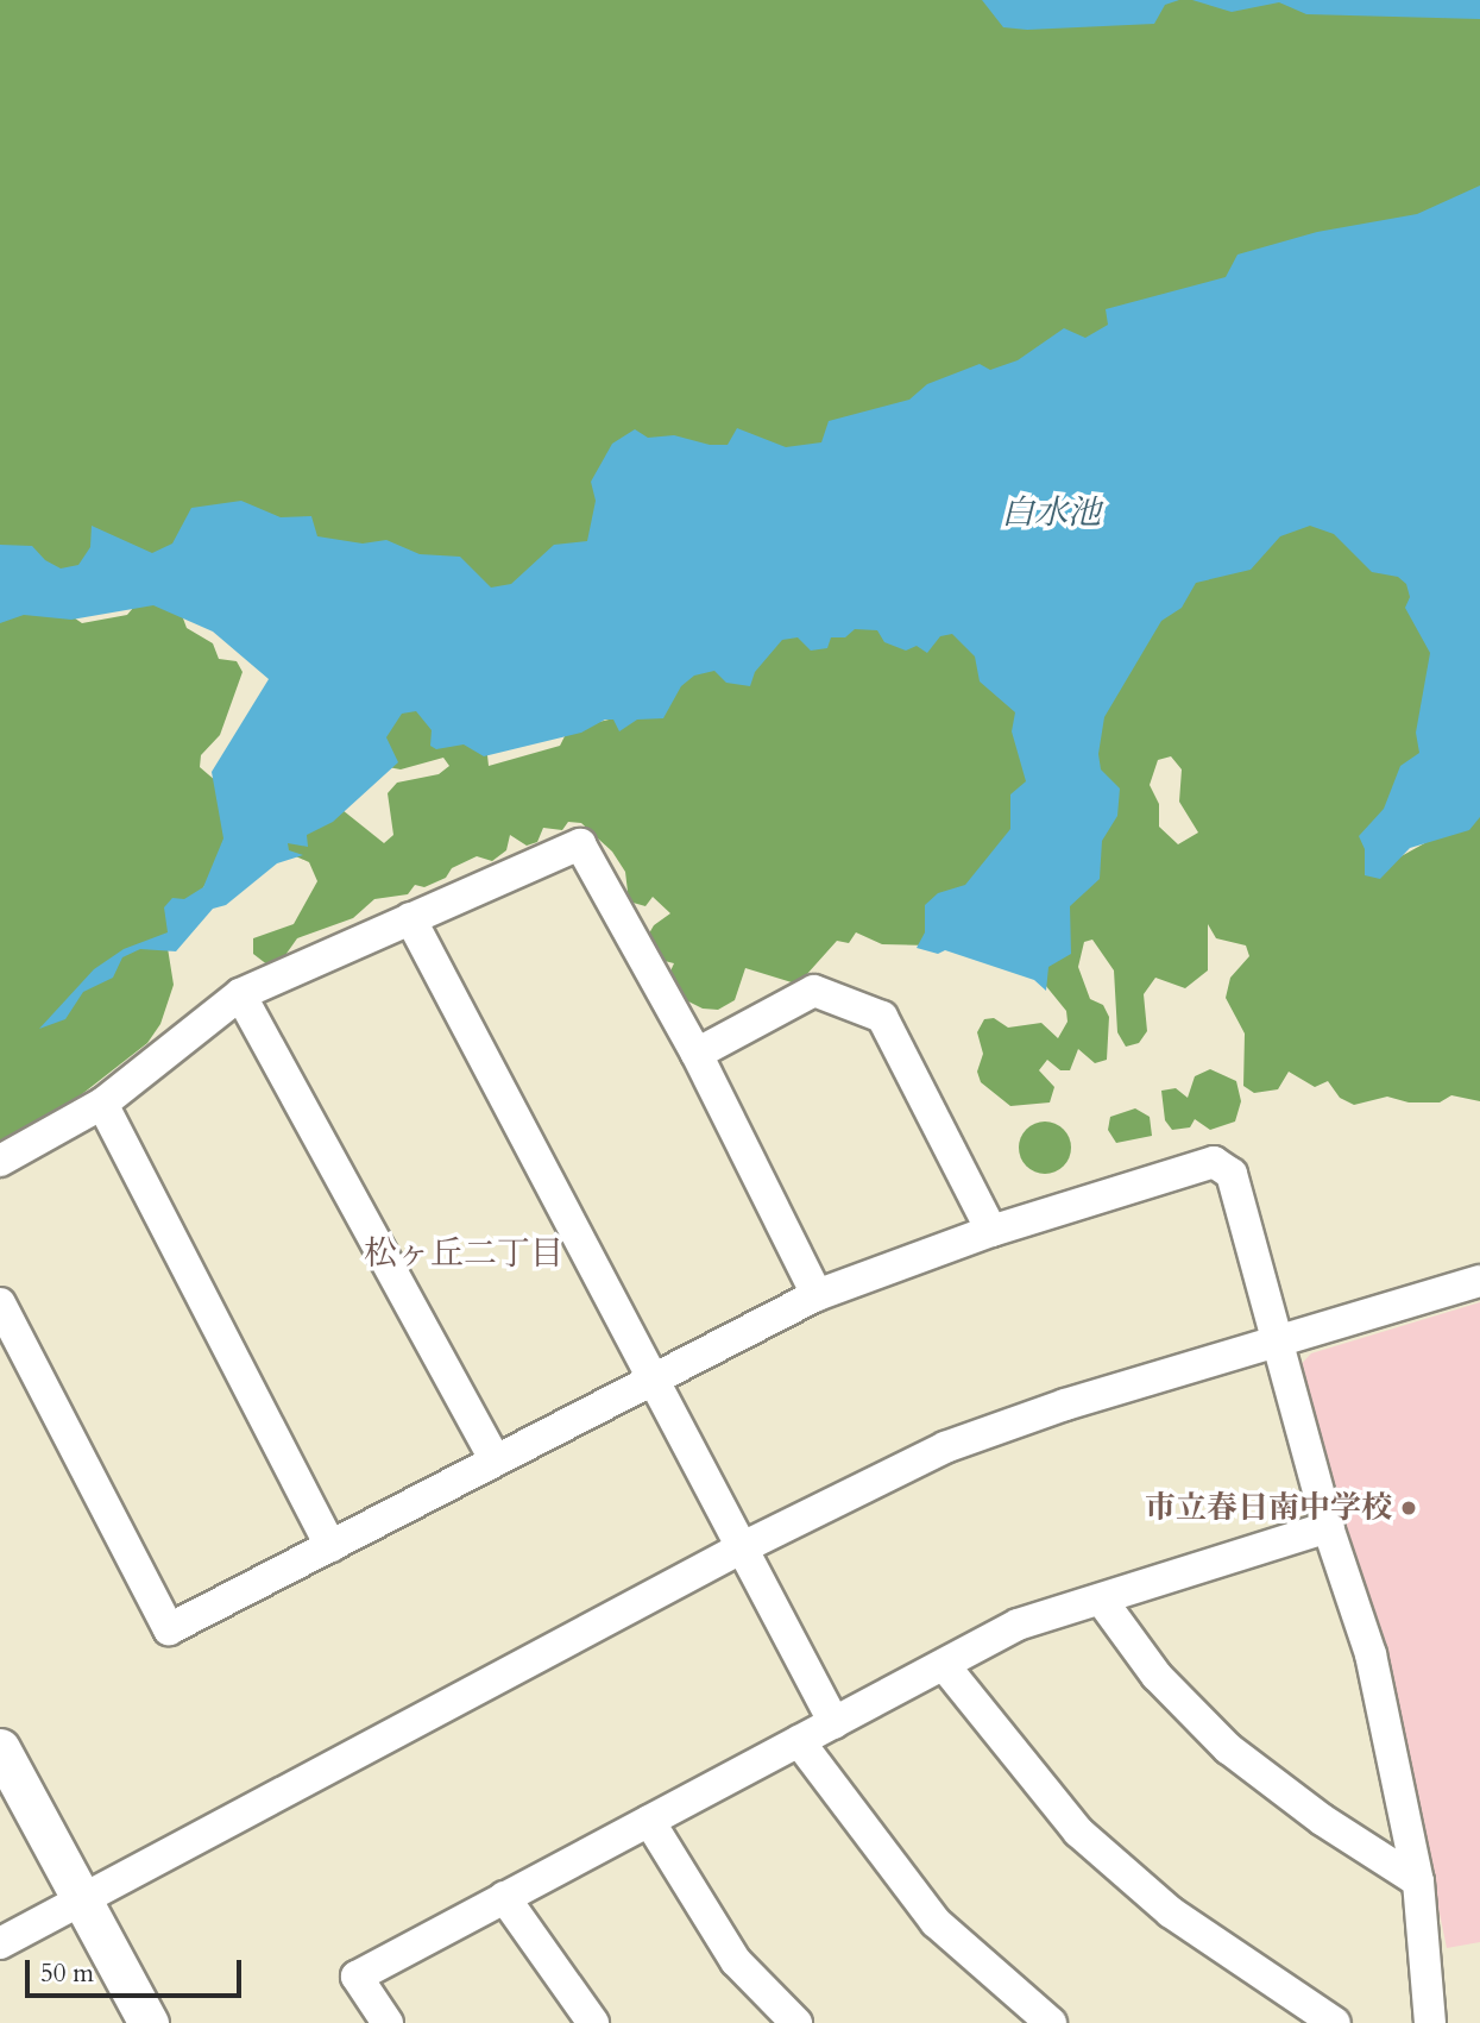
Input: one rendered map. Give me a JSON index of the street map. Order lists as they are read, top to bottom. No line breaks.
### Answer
{"districts":["松ヶ丘二丁目"],"water":["白水池"],"places":["市立春日南中学校"],"scale_bar":"50 m"}
